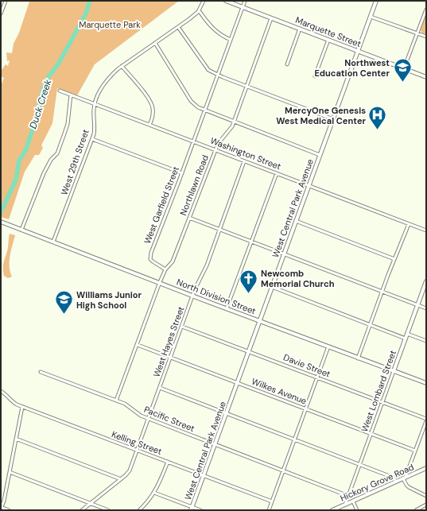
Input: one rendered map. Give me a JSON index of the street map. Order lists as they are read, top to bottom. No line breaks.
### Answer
{"streets":{"main road":["Marquette Street","West Central Park Avenue","North Division Street","West Lombard Street","Hickory Grove Road"],"street":["Washington Street","West 29th Street","Northlawn Road","West Garfield Street","West Hayes Street","Davie Street","Wilkes Avenue","Pacific Street","Kelling Street"]},"crossings":[["Marquette Street","Northlawn Road"],["Marquette Street","West Garfield Street"],["Marquette Street","West Central Park Avenue"],["Washington Street","West 29th Street"],["Washington Street","Northlawn Road"],["Washington Street","West Garfield Street"],["Washington Street","West Central Park Avenue"],["Washington Street","West Hayes Street"],["West 29th Street","North Division Street"],["Northlawn Road","West Garfield Street"],["West Central Park Avenue","North Division Street"],["West Central Park Avenue","Davie Street"],["West Central Park Avenue","Wilkes Avenue"],["West Central Park Avenue","Pacific Street"],["West Central Park Avenue","Kelling Street"],["North Division Street","West Hayes Street"],["North Division Street","West Lombard Street"],["West Hayes Street","Davie Street"],["West Hayes Street","Wilkes Avenue"],["West Hayes Street","Pacific Street"],["West Hayes Street","Kelling Street"],["Davie Street","West Lombard Street"],["Wilkes Avenue","West Lombard Street"],["West Lombard Street","Pacific Street"],["West Lombard Street","Hickory Grove Road"]],"water":["Duck Creek"],"parks":["Marquette Park"],"places":{"school or university":["Northwest Education Center","Williams Junior High School"],"hospital":["MercyOne Genesis West Medical Center"],"church":["Newcomb Memorial Church"]}}
